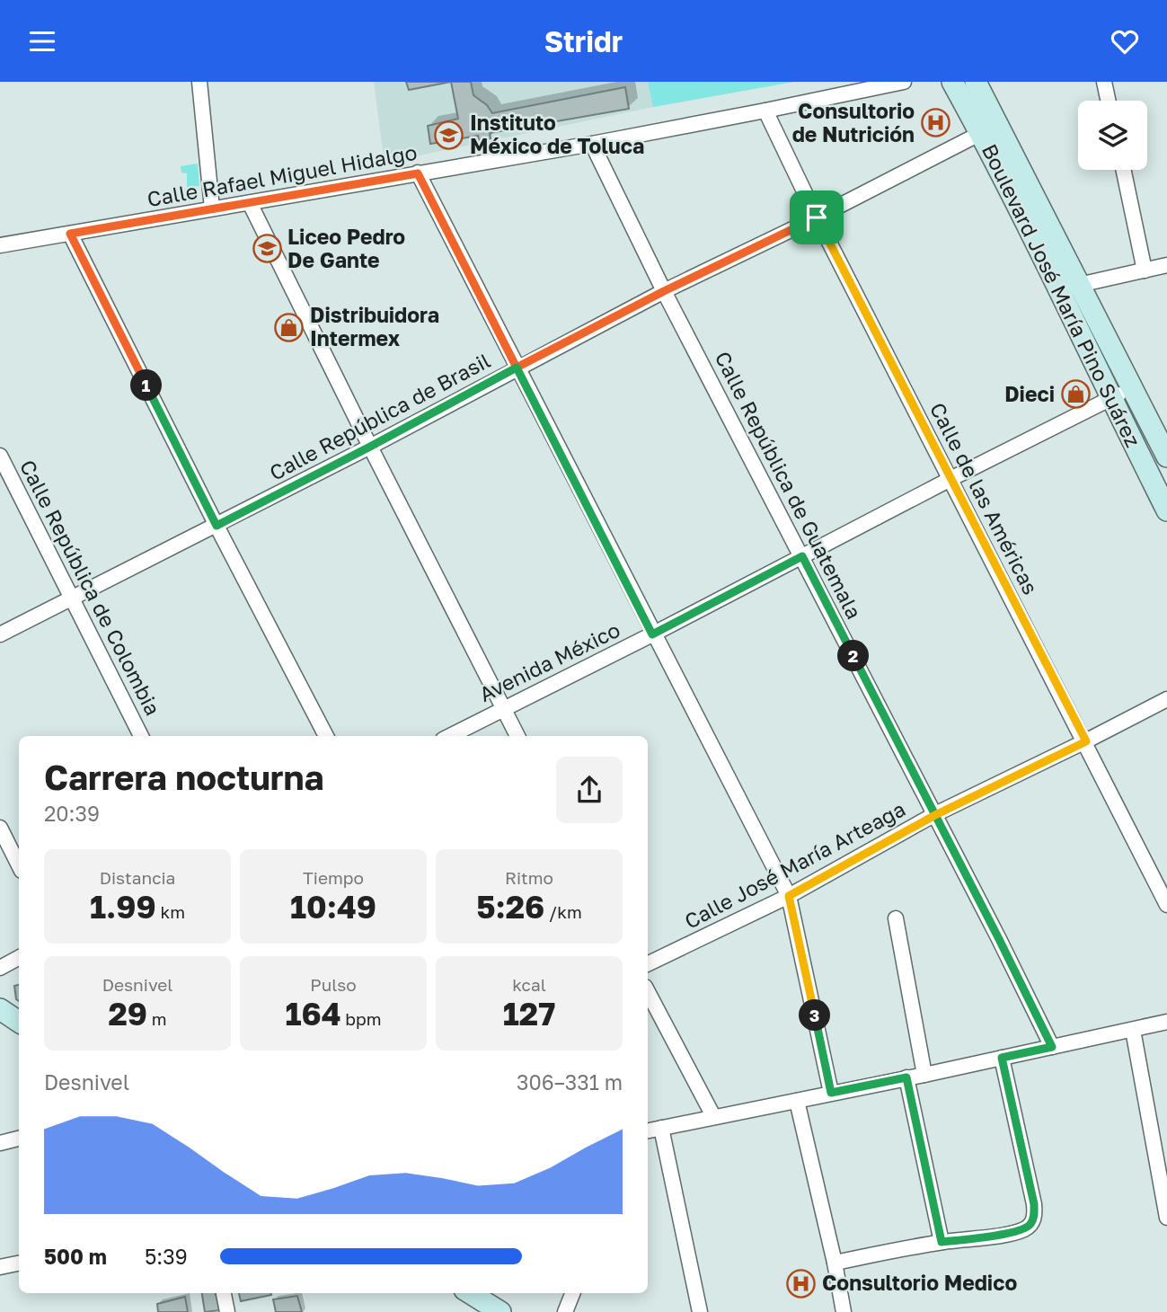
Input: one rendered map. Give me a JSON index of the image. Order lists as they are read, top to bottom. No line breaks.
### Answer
{"streets":{"main road":["Boulevard José María Pino Suárez"],"street":["Calle Rafael Miguel Hidalgo","Calle República de Brasil","Calle República de Guatemala","Calle de las Américas","Calle República de Colombia","Avenida México","Calle José María Arteaga"]},"crossings":[["Calle Rafael Miguel Hidalgo","Calle República de Guatemala"],["Calle Rafael Miguel Hidalgo","Calle de las Américas"],["Boulevard José María Pino Suárez","Calle República de Brasil"],["Boulevard José María Pino Suárez","Avenida México"],["Calle República de Brasil","Calle República de Guatemala"],["Calle República de Brasil","Calle de las Américas"],["Calle República de Brasil","Calle República de Colombia"],["Calle República de Guatemala","Avenida México"],["Calle República de Guatemala","Calle José María Arteaga"],["Calle de las Américas","Avenida México"],["Calle de las Américas","Calle José María Arteaga"]],"places":{"hospital":["Consultorio de Nutrición","Consultorio Medico"],"school or university":["Instituto México de Toluca","Liceo Pedro De Gante"],"shop":["Distribuidora Intermex","Dieci"]},"page":{"header":"Stridr","pins":["1","2","3"],"heading":["Carrera nocturna","20:39"],"stats":[["Distancia","1.99 km"],["Tiempo","10:49"],["Ritmo","5:26 /km"],["Desnivel","29 m"],["Pulso","164 bpm"],["kcal","127"]],"chart":["Desnivel","306–331 m"],"list":[{"name":"500 m","note":"5:39"}]}}
